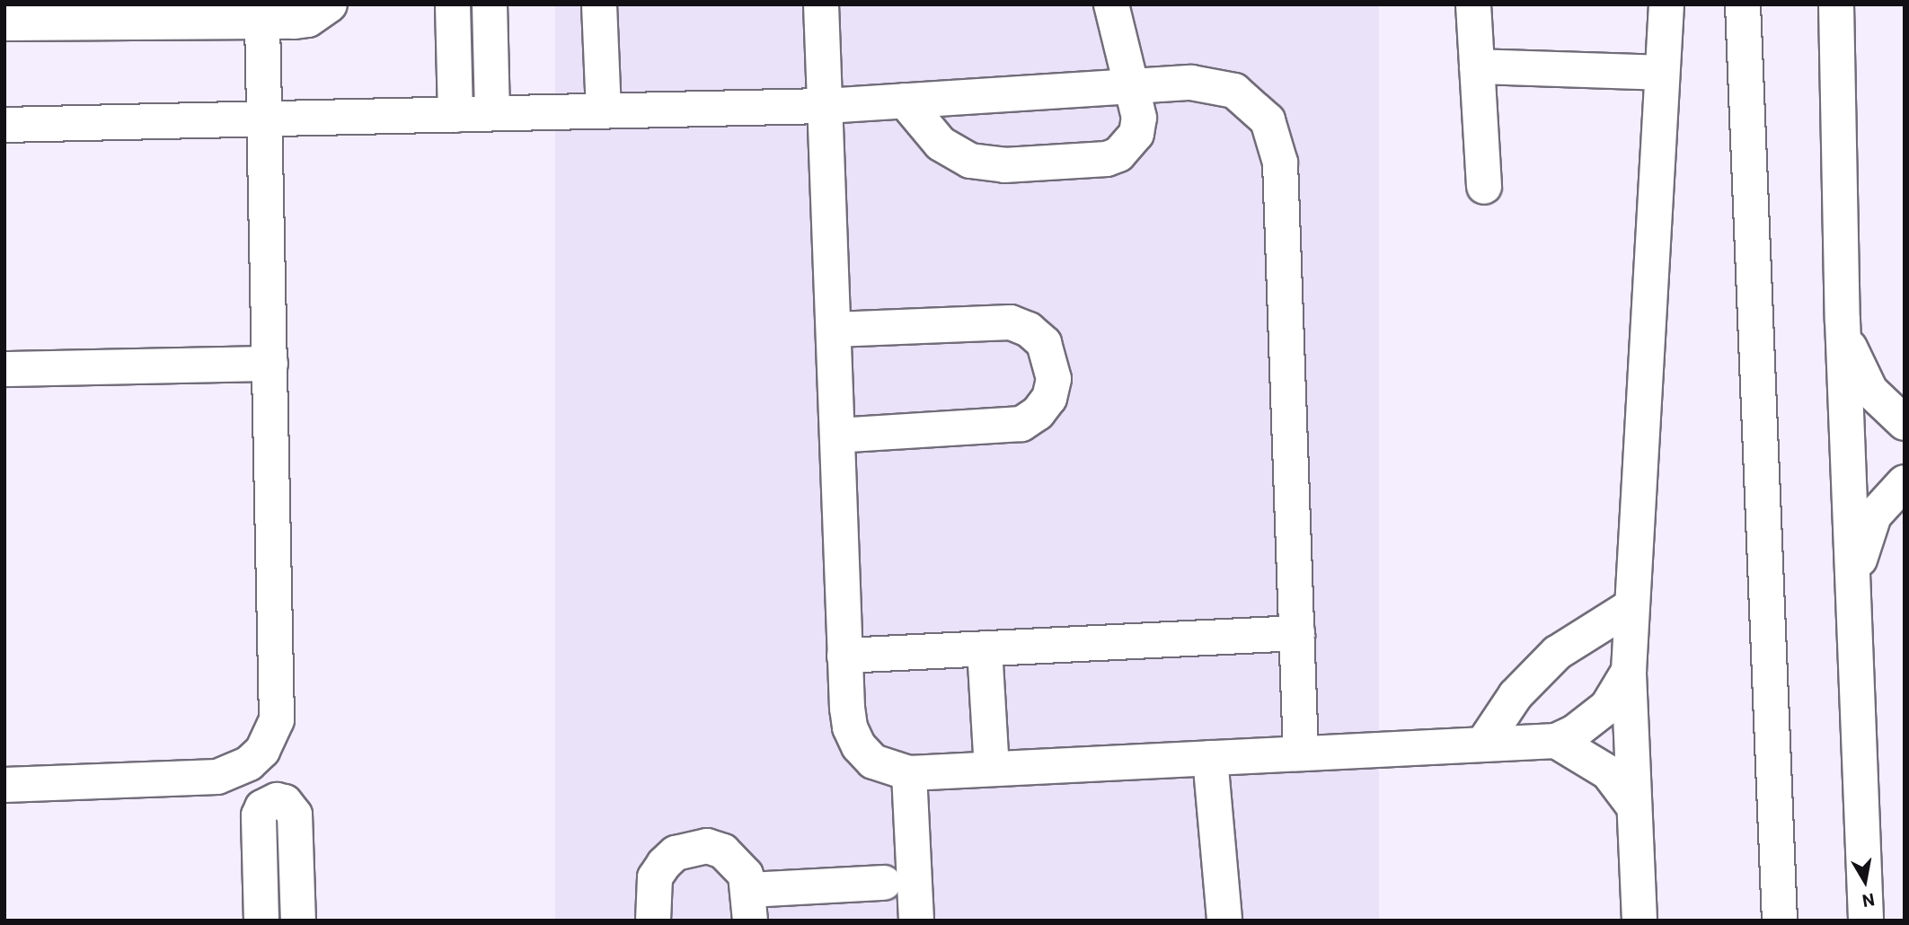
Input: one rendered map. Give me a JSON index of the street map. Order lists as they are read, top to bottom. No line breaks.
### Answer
{"north":"bottom"}
